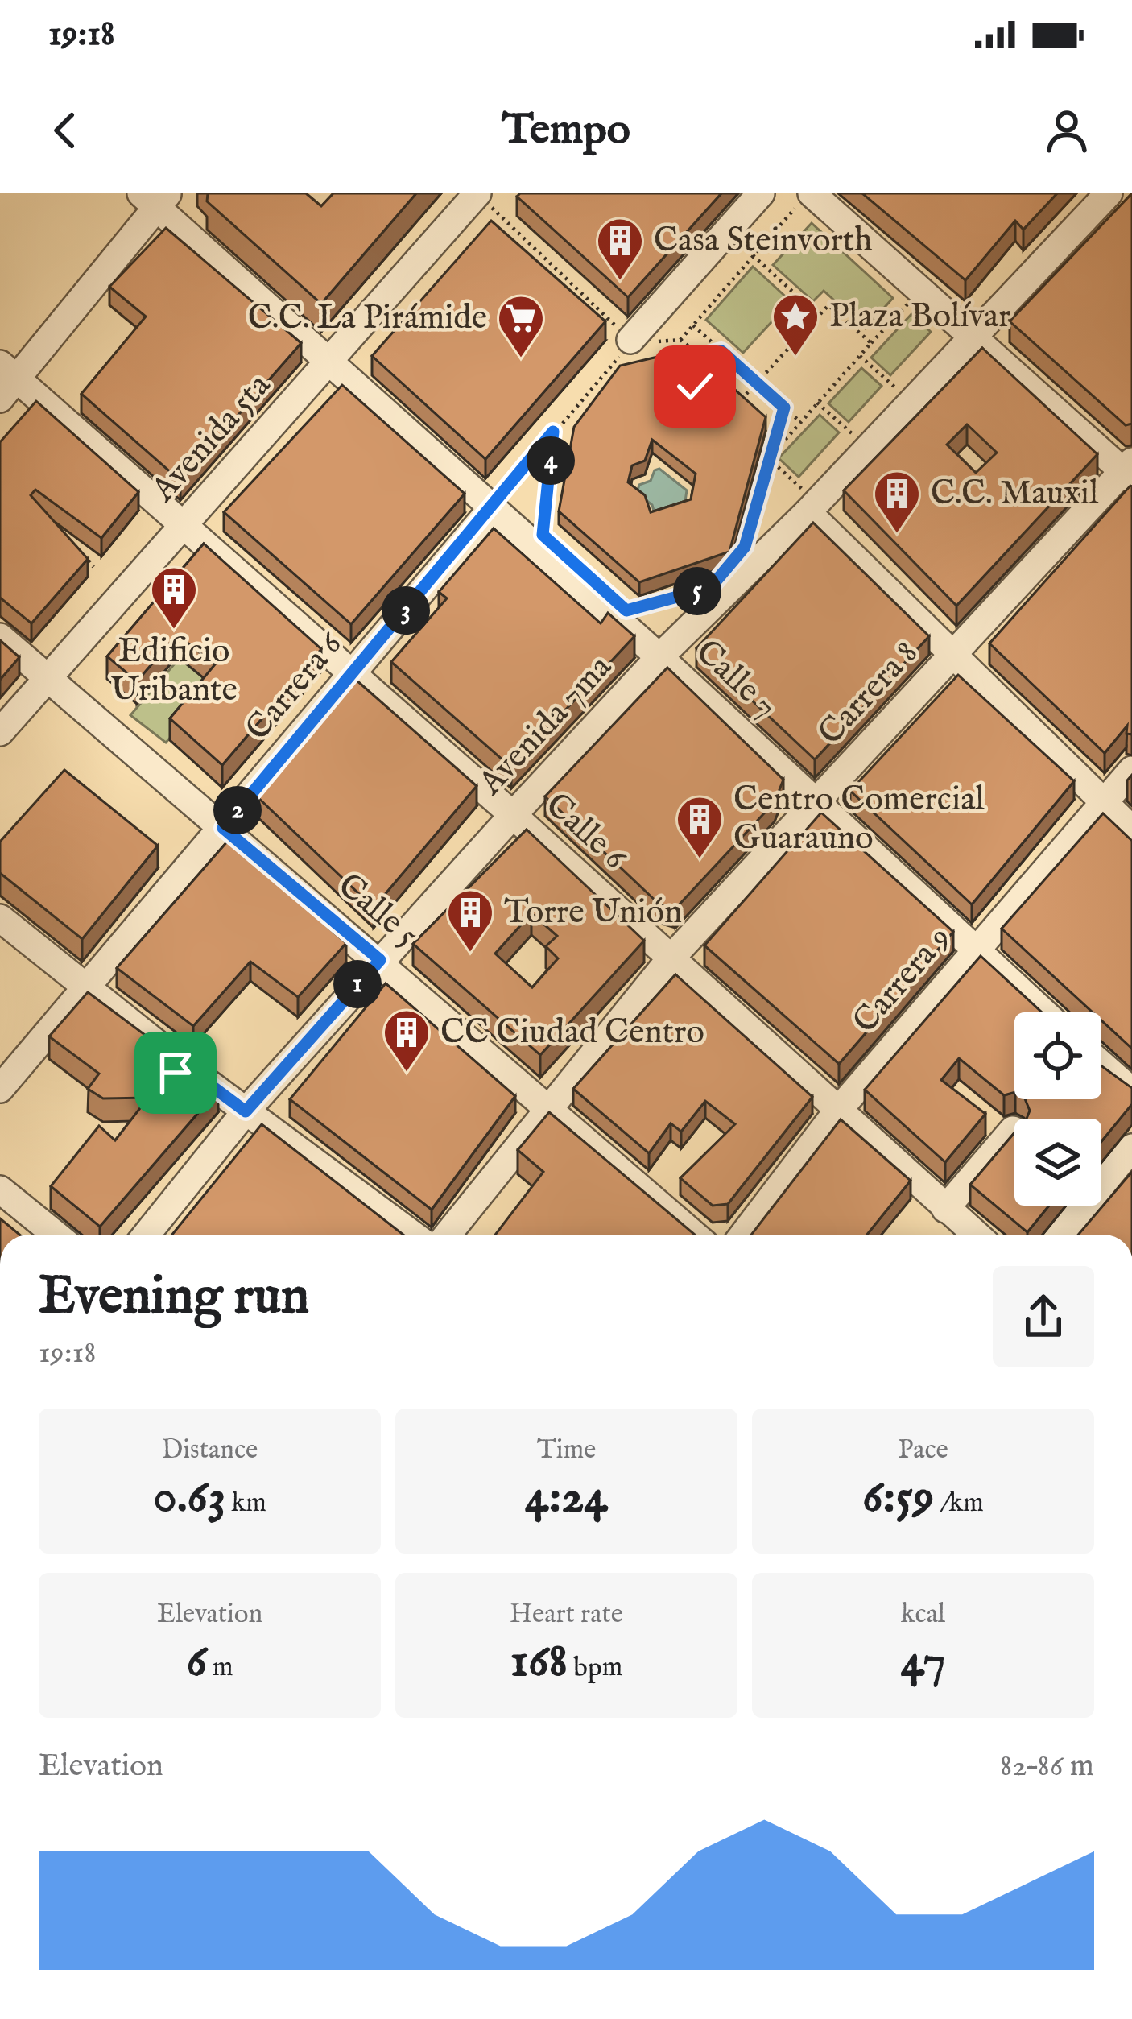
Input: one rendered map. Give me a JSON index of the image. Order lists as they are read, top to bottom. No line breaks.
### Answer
{"streets":{"street":["Avenida 5ta","Calle 7","Carrera 6","Carrera 8","Avenida 7ma","Calle 6","Calle 5","Carrera 9"]},"crossings":[["Avenida 5ta","Calle 7"],["Avenida 5ta","Calle 6"],["Avenida 5ta","Calle 5"],["Calle 7","Carrera 6"],["Calle 7","Carrera 8"],["Calle 7","Avenida 7ma"],["Calle 7","Carrera 9"],["Carrera 6","Calle 6"],["Carrera 6","Calle 5"],["Carrera 8","Calle 6"],["Carrera 8","Calle 5"],["Avenida 7ma","Calle 6"],["Avenida 7ma","Calle 5"],["Calle 6","Carrera 9"]],"places":{"building":["Casa Steinvorth","C.C. Mauxil","Edificio Uribante","Centro Comercial Guarauno","Torre Unión","CC Ciudad Centro"],"place":["Plaza Bolívar"],"supermarket":["C.C. La Pirámide"]},"page":{"status":"19:18","header":"Tempo","pins":["4","5","3","2","1"],"heading":["Evening run","19:18"],"stats":[["Distance","0.63 km"],["Time","4:24"],["Pace","6:59 /km"],["Elevation","6 m"],["Heart rate","168 bpm"],["kcal","47"]],"chart":["Elevation","82–86 m"]}}
